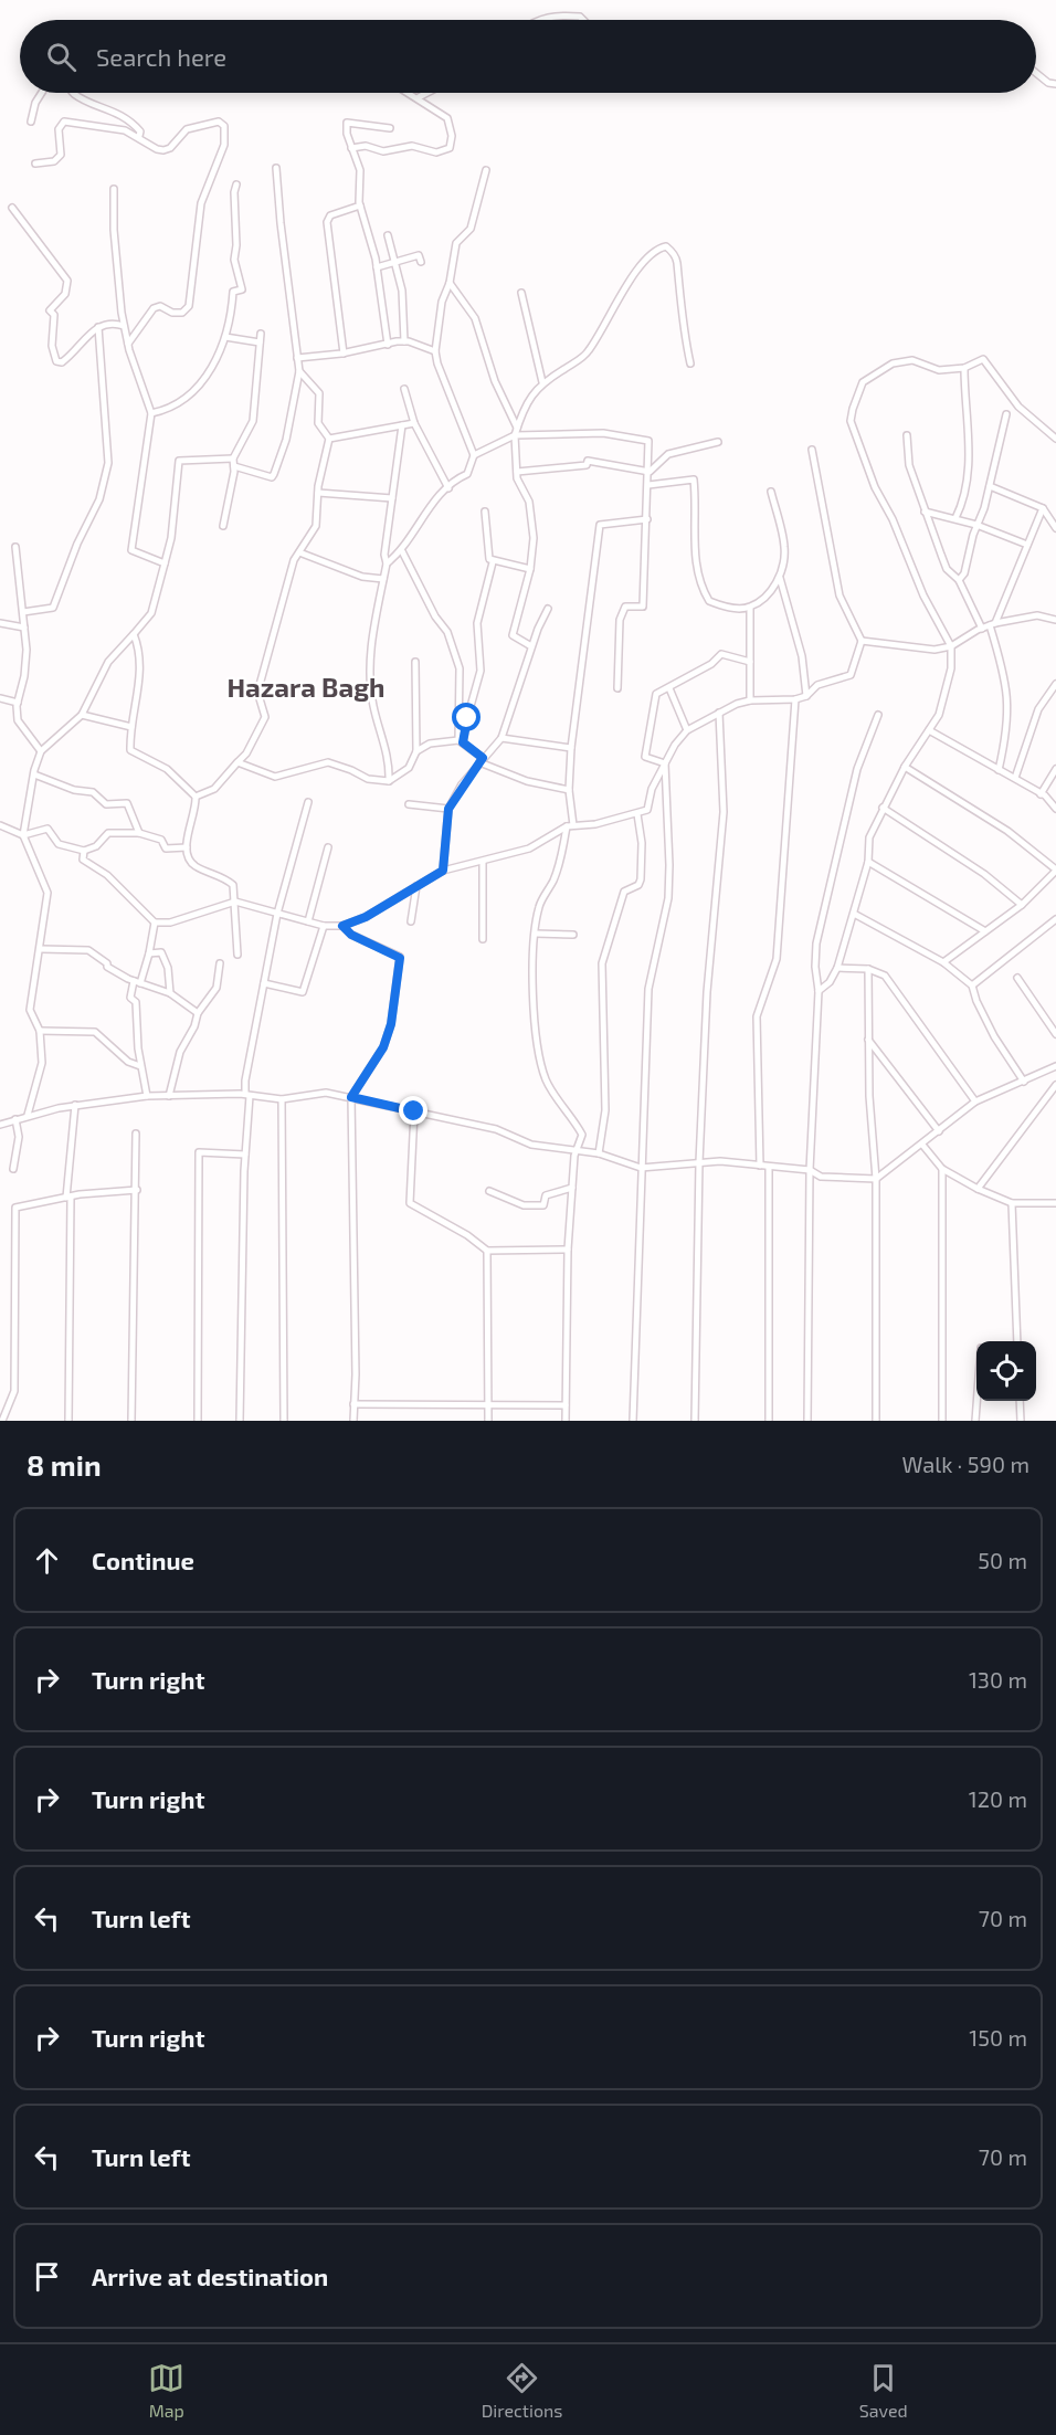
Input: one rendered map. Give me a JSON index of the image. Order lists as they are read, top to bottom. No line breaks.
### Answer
{"districts":["Hazara Bagh"],"page":{"search":"Search here","heading":["8 min","Walk · 590 m"],"list":[["Continue","50 m"],["Turn right","130 m"],["Turn right","120 m"],["Turn left","70 m"],["Turn right","150 m"],["Turn left","70 m"],"Arrive at destination"],"nav":["Map","Directions","Saved"]}}
